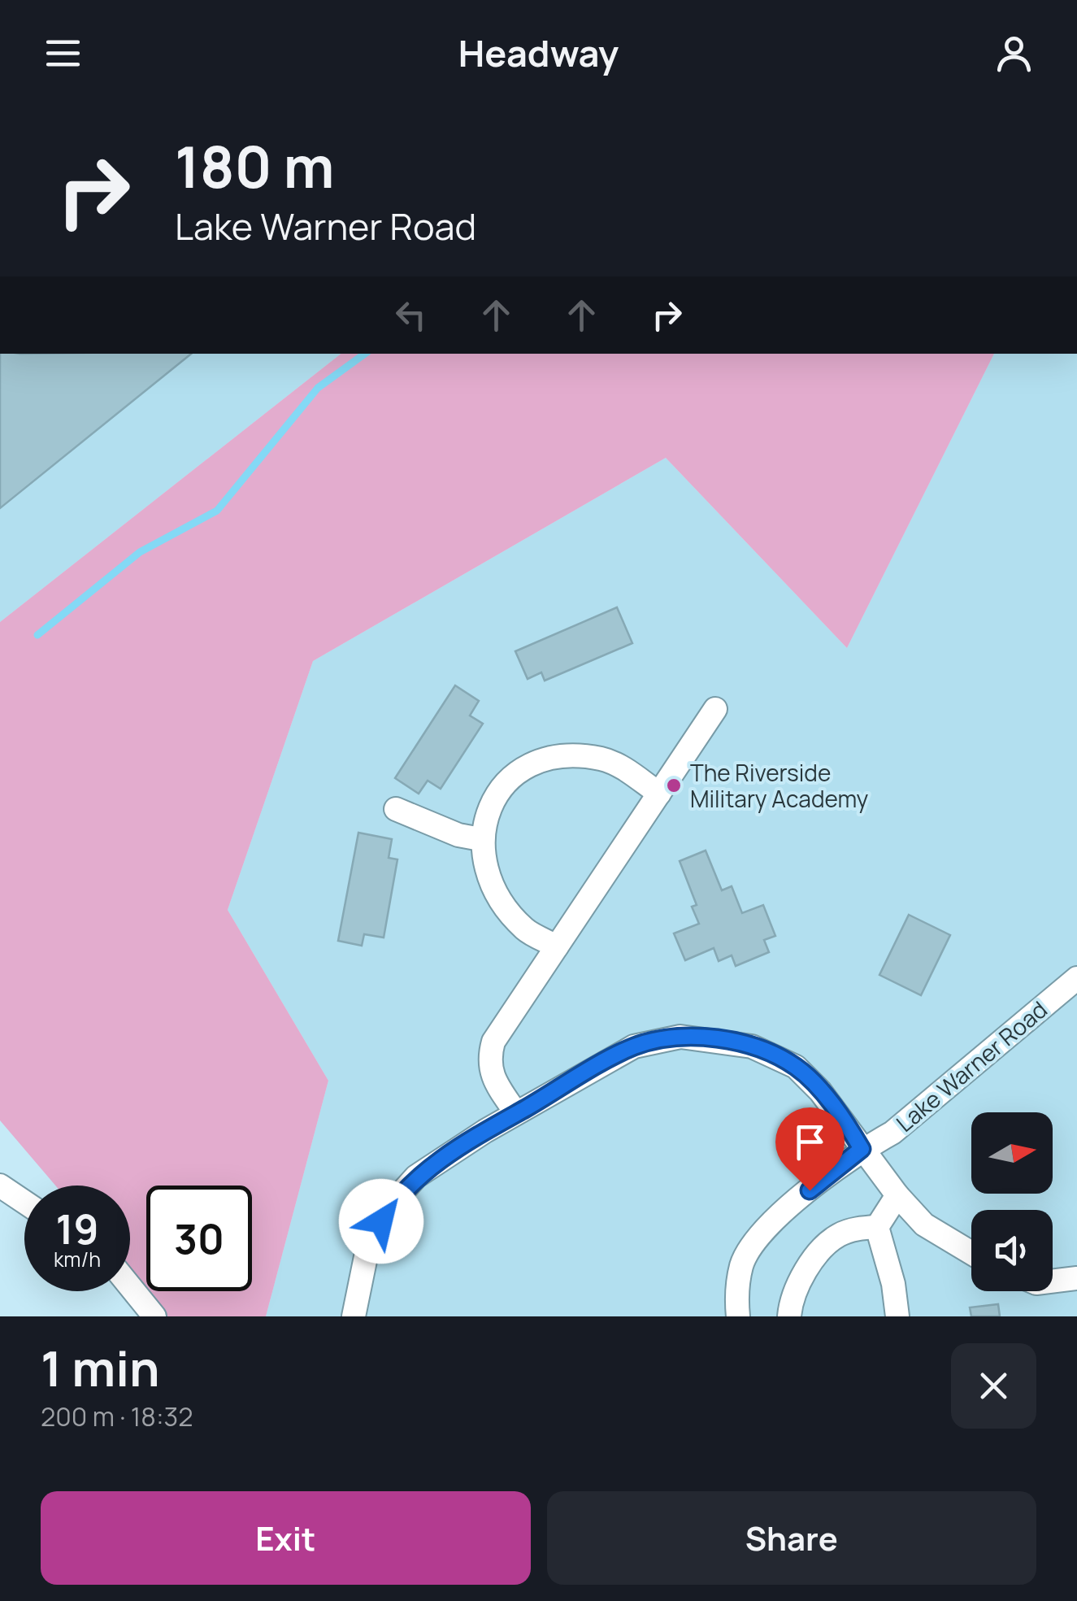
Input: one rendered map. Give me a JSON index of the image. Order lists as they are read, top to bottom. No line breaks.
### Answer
{"streets":{"street":["Lake Warner Road"]},"places":["The Riverside Military Academy"],"north":"right","page":{"header":"Headway","turn":["180 m","Lake Warner Road"],"speed":"19 km/h","limit":"30","heading":["1 min","200 m · 18:32"],"buttons":["Exit","Share"]}}
